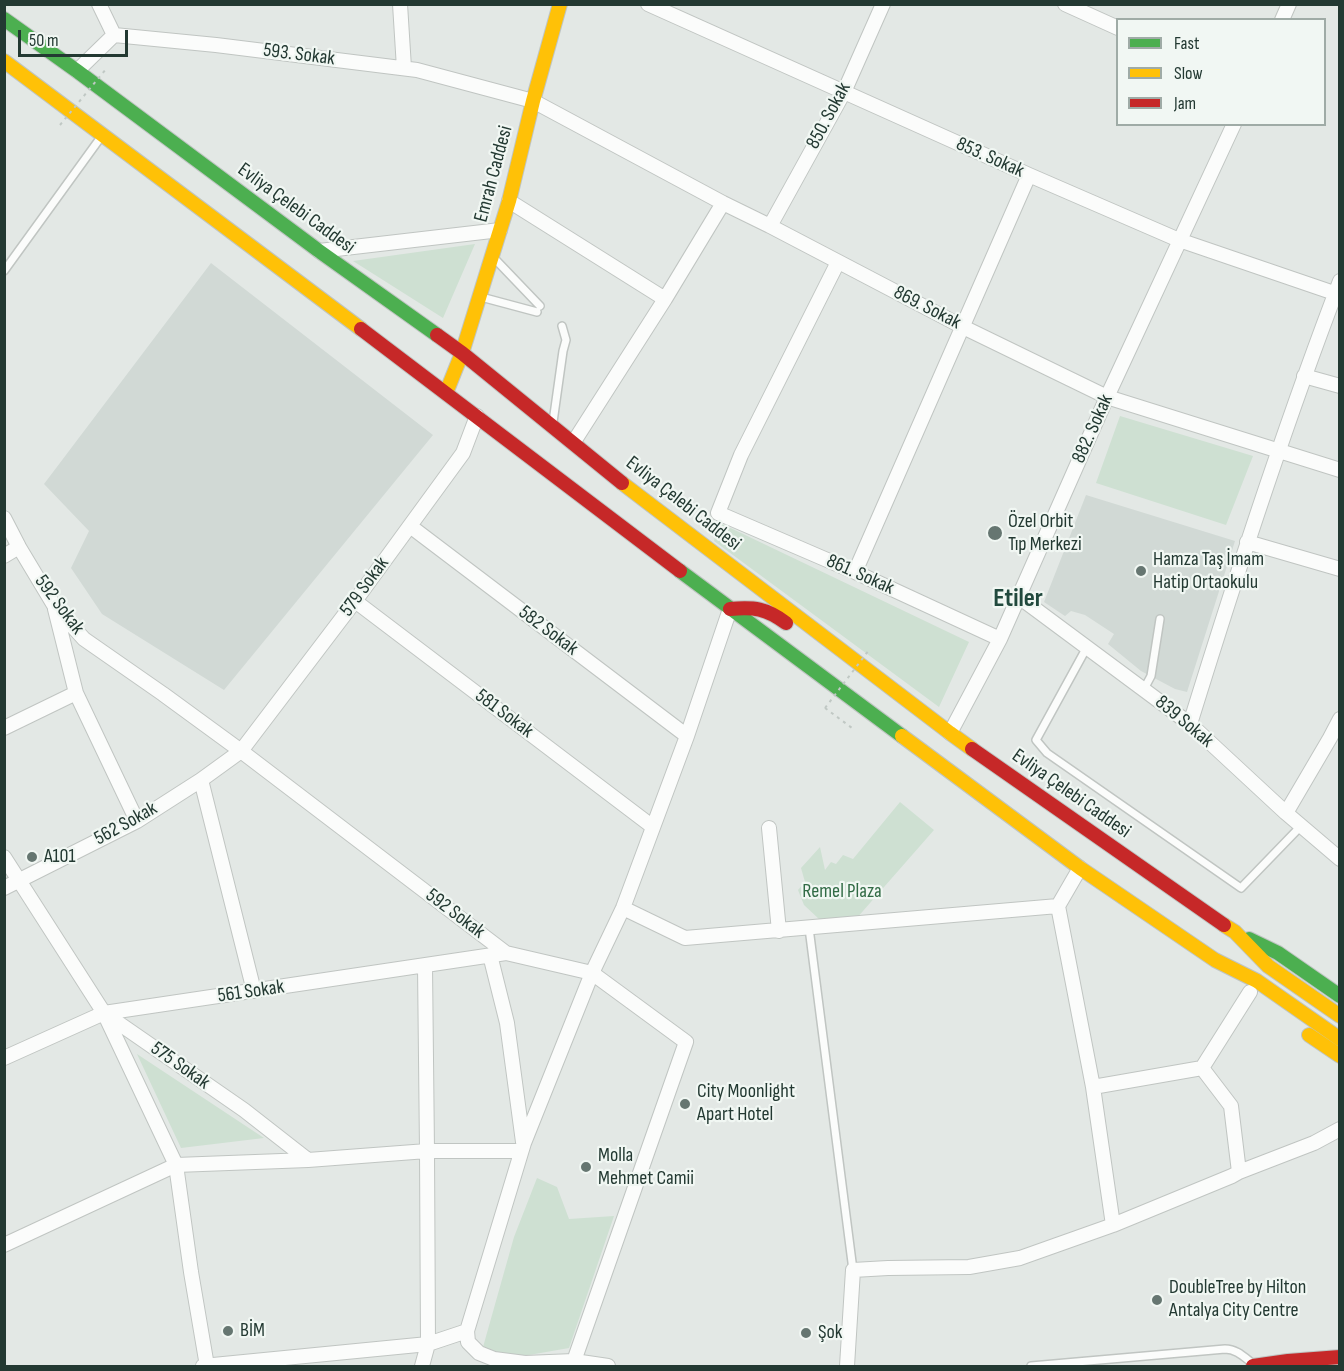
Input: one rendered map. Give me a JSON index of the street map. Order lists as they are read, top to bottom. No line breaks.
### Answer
{"streets":{"main road":["Emrah Caddesi","Evliya Çelebi Caddesi"],"street":["593. Sokak","850. Sokak","853. Sokak","869. Sokak","882. Sokak","861. Sokak","579 Sokak","592 Sokak","582 Sokak","581 Sokak","839 Sokak","562 Sokak","561 Sokak","575 Sokak"]},"crossings":[["593. Sokak","Emrah Caddesi"],["593. Sokak","869. Sokak"],["850. Sokak","853. Sokak"],["850. Sokak","869. Sokak"],["853. Sokak","882. Sokak"],["Emrah Caddesi","Evliya Çelebi Caddesi"],["Emrah Caddesi","869. Sokak"],["Evliya Çelebi Caddesi","882. Sokak"],["869. Sokak","882. Sokak"],["869. Sokak","861. Sokak"],["882. Sokak","861. Sokak"],["882. Sokak","839 Sokak"],["579 Sokak","592 Sokak"],["579 Sokak","582 Sokak"],["579 Sokak","581 Sokak"],["579 Sokak","562 Sokak"],["592 Sokak","562 Sokak"],["592 Sokak","561 Sokak"],["562 Sokak","575 Sokak"],["561 Sokak","575 Sokak"]],"districts":["Etiler"],"parks":["Remel Plaza"],"places":["Özel Orbit Tıp Merkezi","Hamza Taş İmam Hatip Ortaokulu","A101","City Moonlight Apart Hotel","Molla Mehmet Camii","DoubleTree by Hilton Antalya City Centre","BİM","Şok"],"legend":["Fast","Slow","Jam"],"scale_bar":"50 m"}
